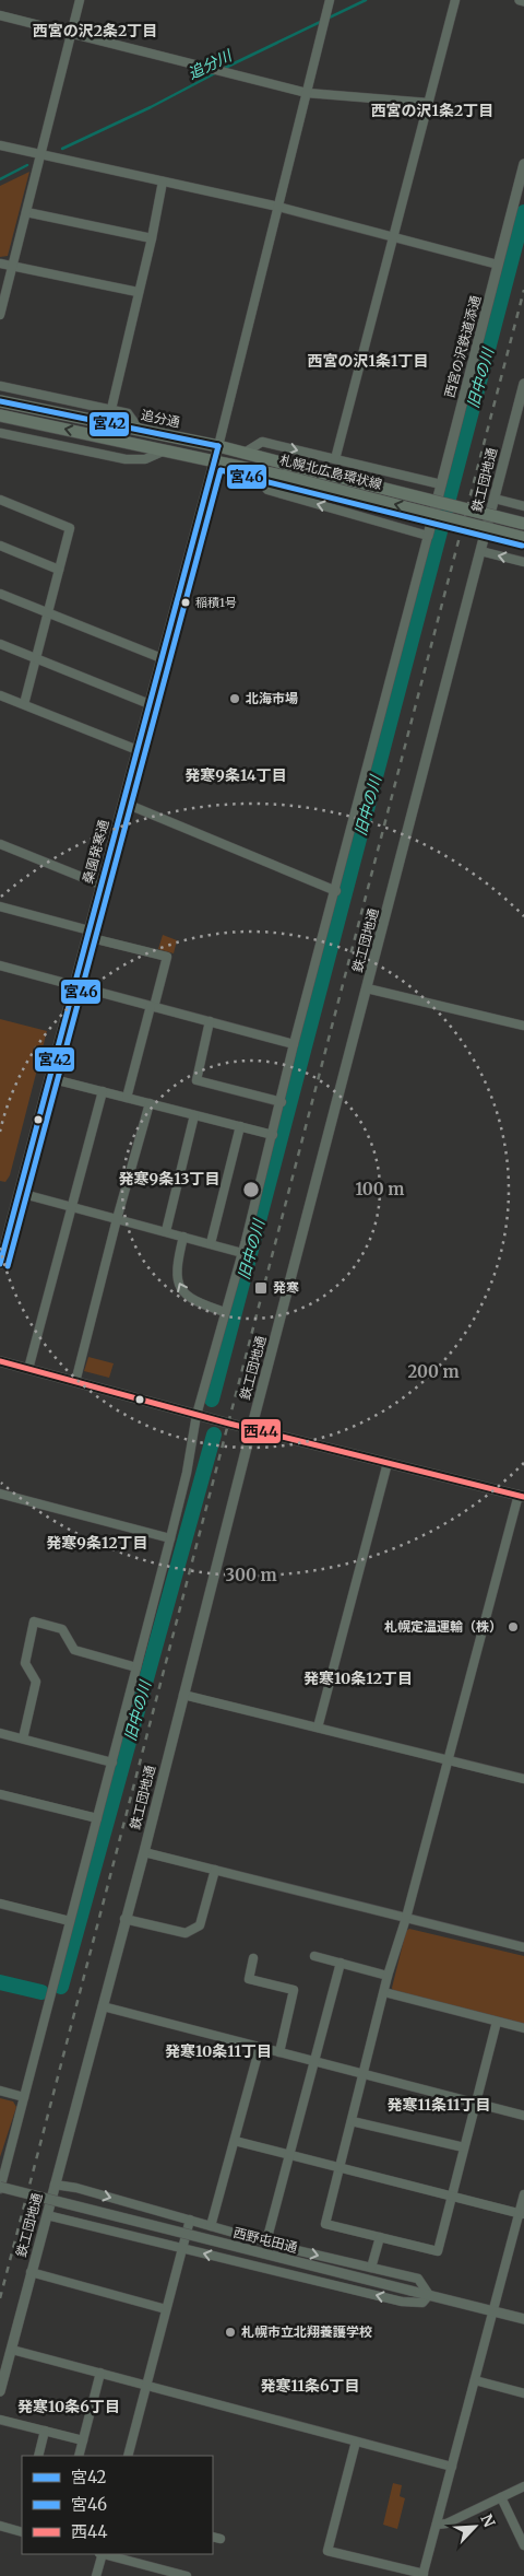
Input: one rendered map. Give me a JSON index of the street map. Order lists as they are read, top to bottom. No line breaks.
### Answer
{"streets":{"main road":["追分通","札幌北広島環状線"],"street":["西宮の沢鉄道添通","鉄工団地通","桑園発寒通","西野屯田通"]},"crossings":[["追分通","札幌北広島環状線"],["追分通","桑園発寒通"],["札幌北広島環状線","桑園発寒通"]],"districts":["西宮の沢2条2丁目","西宮の沢1条2丁目","西宮の沢1条1丁目","発寒9条14丁目","発寒9条13丁目","発寒9条12丁目","発寒10条12丁目","発寒10条11丁目","発寒11条11丁目","発寒11条6丁目","発寒10条6丁目"],"water":["追分川","旧中の川"],"places":{"other":["稲積1号","北海市場","札幌定温運輸（株）","札幌市立北翔養護学校"],"transit":["発寒"]},"lines":["transit line 宮42","transit line 宮46","transit line 西44"],"legend":["宮42","宮46","西44"],"north":"top right","rings":["100 m","200 m","300 m"]}
